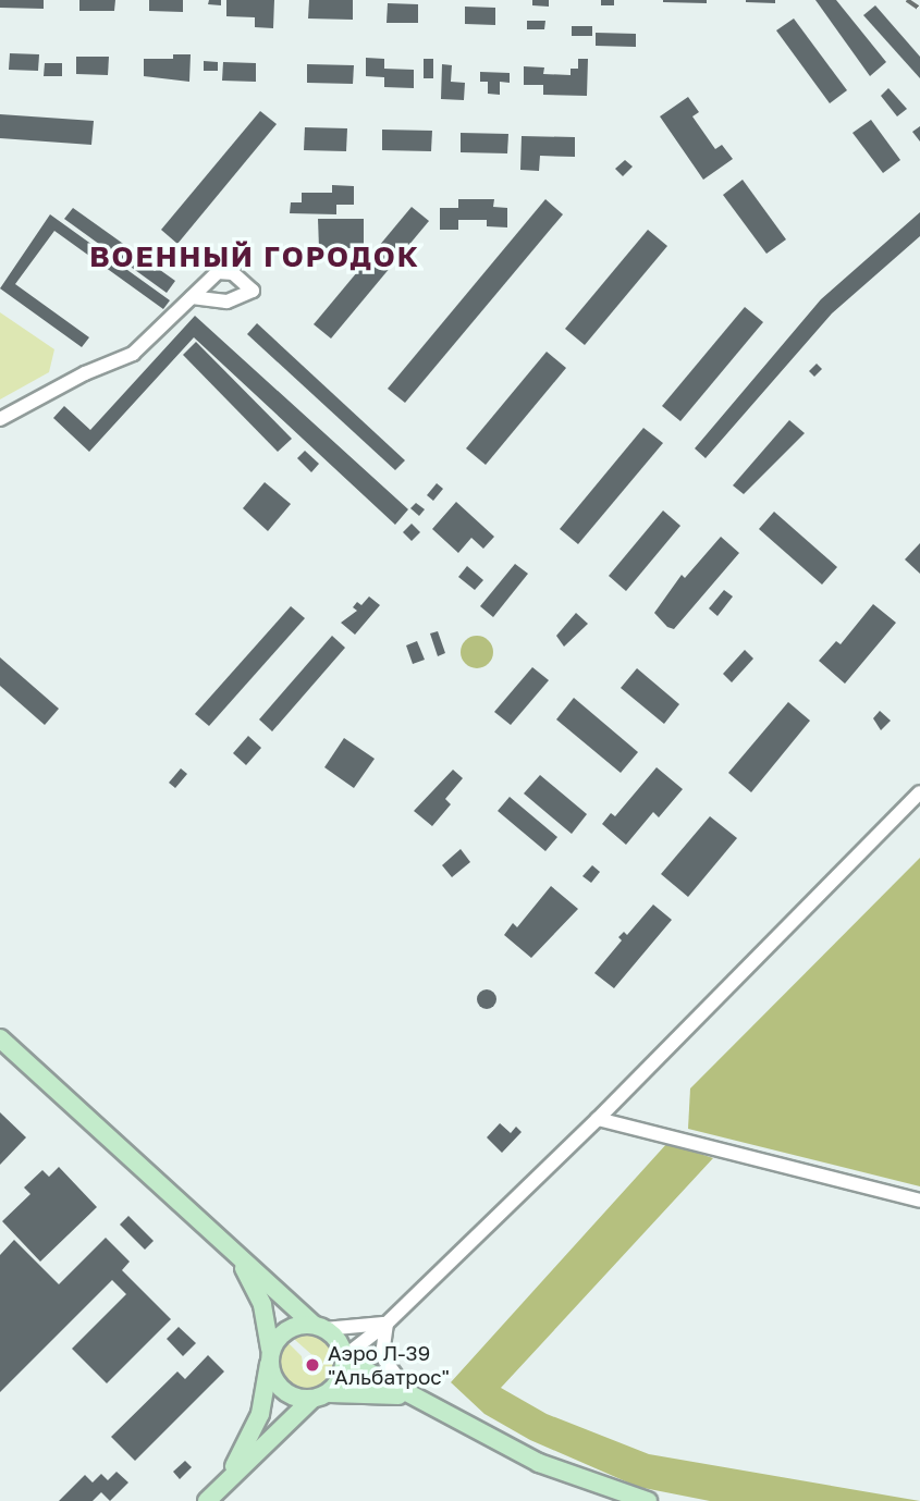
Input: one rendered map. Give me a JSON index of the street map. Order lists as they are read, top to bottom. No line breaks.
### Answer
{"districts":["ВОЕННЫЙ ГОРОДОК"],"places":["Аэро Л-39 \"Альбатрос\""]}
